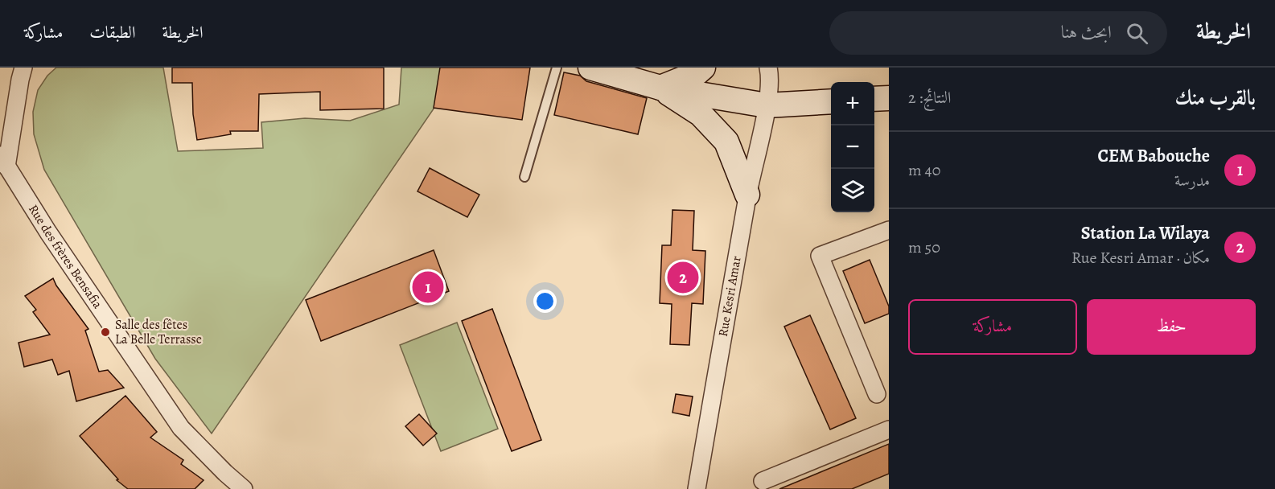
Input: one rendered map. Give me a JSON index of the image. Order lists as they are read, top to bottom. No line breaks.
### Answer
{"streets":{"street":["Rue des frères Bensafia","Rue Kesri Amar"]},"places":["Salle des fêtes La Belle Terrasse"],"page":{"header":"الخريطة","search":"ابحث هنا","nav":["الخريطة","الطبقات","مشاركة"],"heading":["بالقرب منك","النتائج: 2"],"map_buttons":["+","−"],"list":[{"mark":"1","name":"CEM Babouche","note":"مدرسة","value":"40 m"},{"mark":"2","name":"Station La Wilaya","note":"مكان · Rue Kesri Amar","value":"50 m"}],"pins":["2","1"],"buttons":["حفظ","مشاركة"]}}
